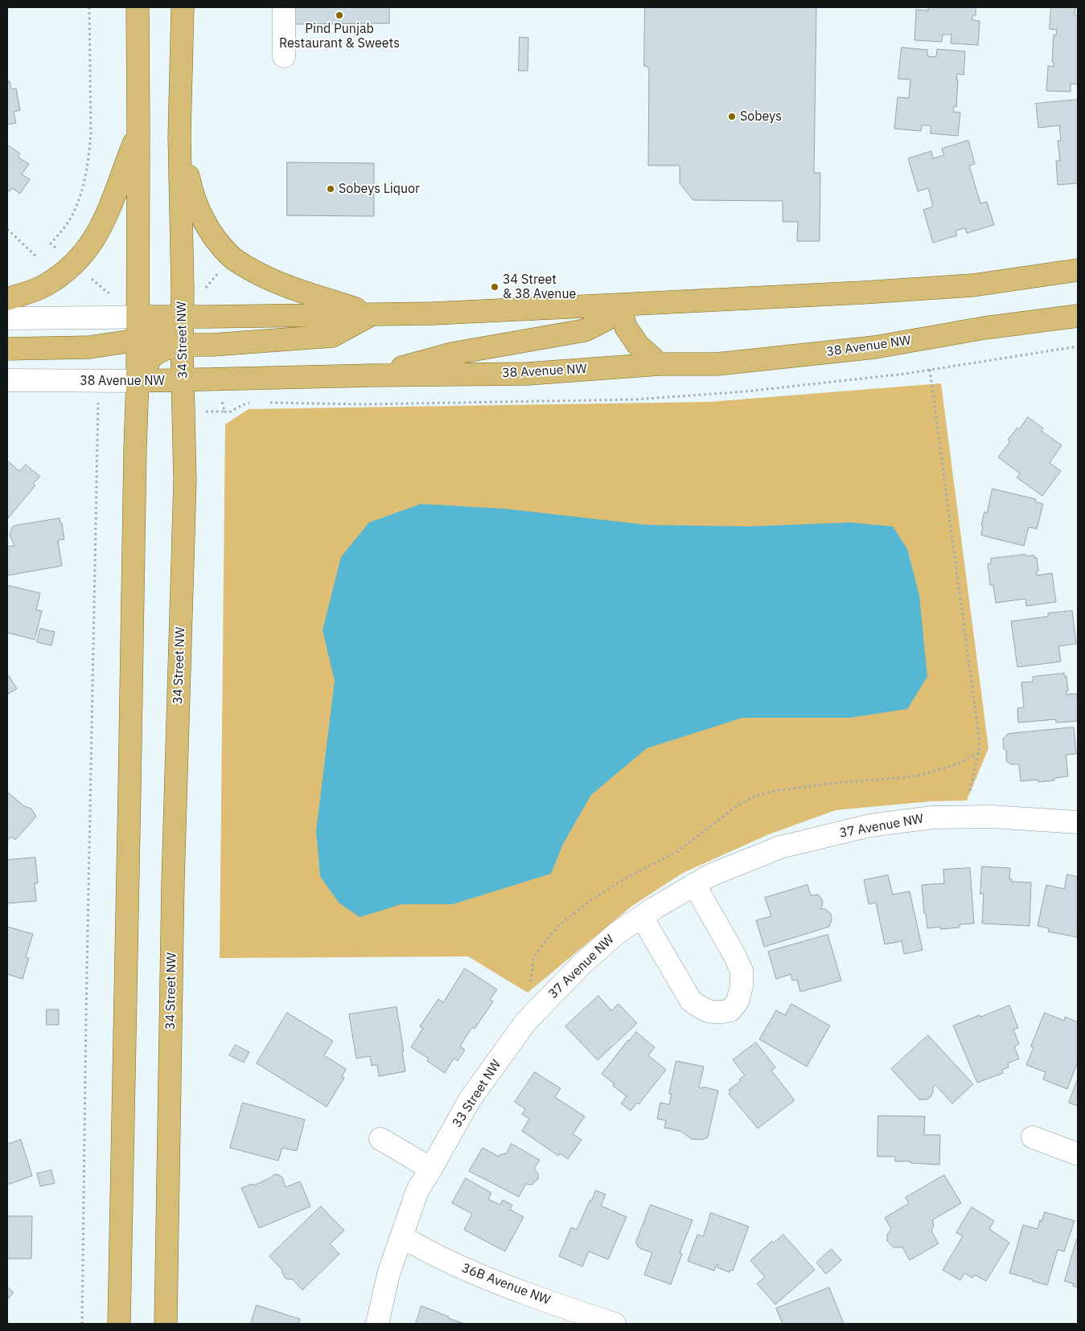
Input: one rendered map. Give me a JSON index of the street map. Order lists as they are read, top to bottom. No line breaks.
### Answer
{"streets":{"main road":["34 Street NW","38 Avenue NW"],"street":["37 Avenue NW","33 Street NW","36B Avenue NW"]},"crossings":[["34 Street NW","38 Avenue NW"],["37 Avenue NW","33 Street NW"],["33 Street NW","36B Avenue NW"]],"places":["Pind Punjab Restaurant & Sweets","Sobeys","Sobeys Liquor","34 Street & 38 Avenue"]}
